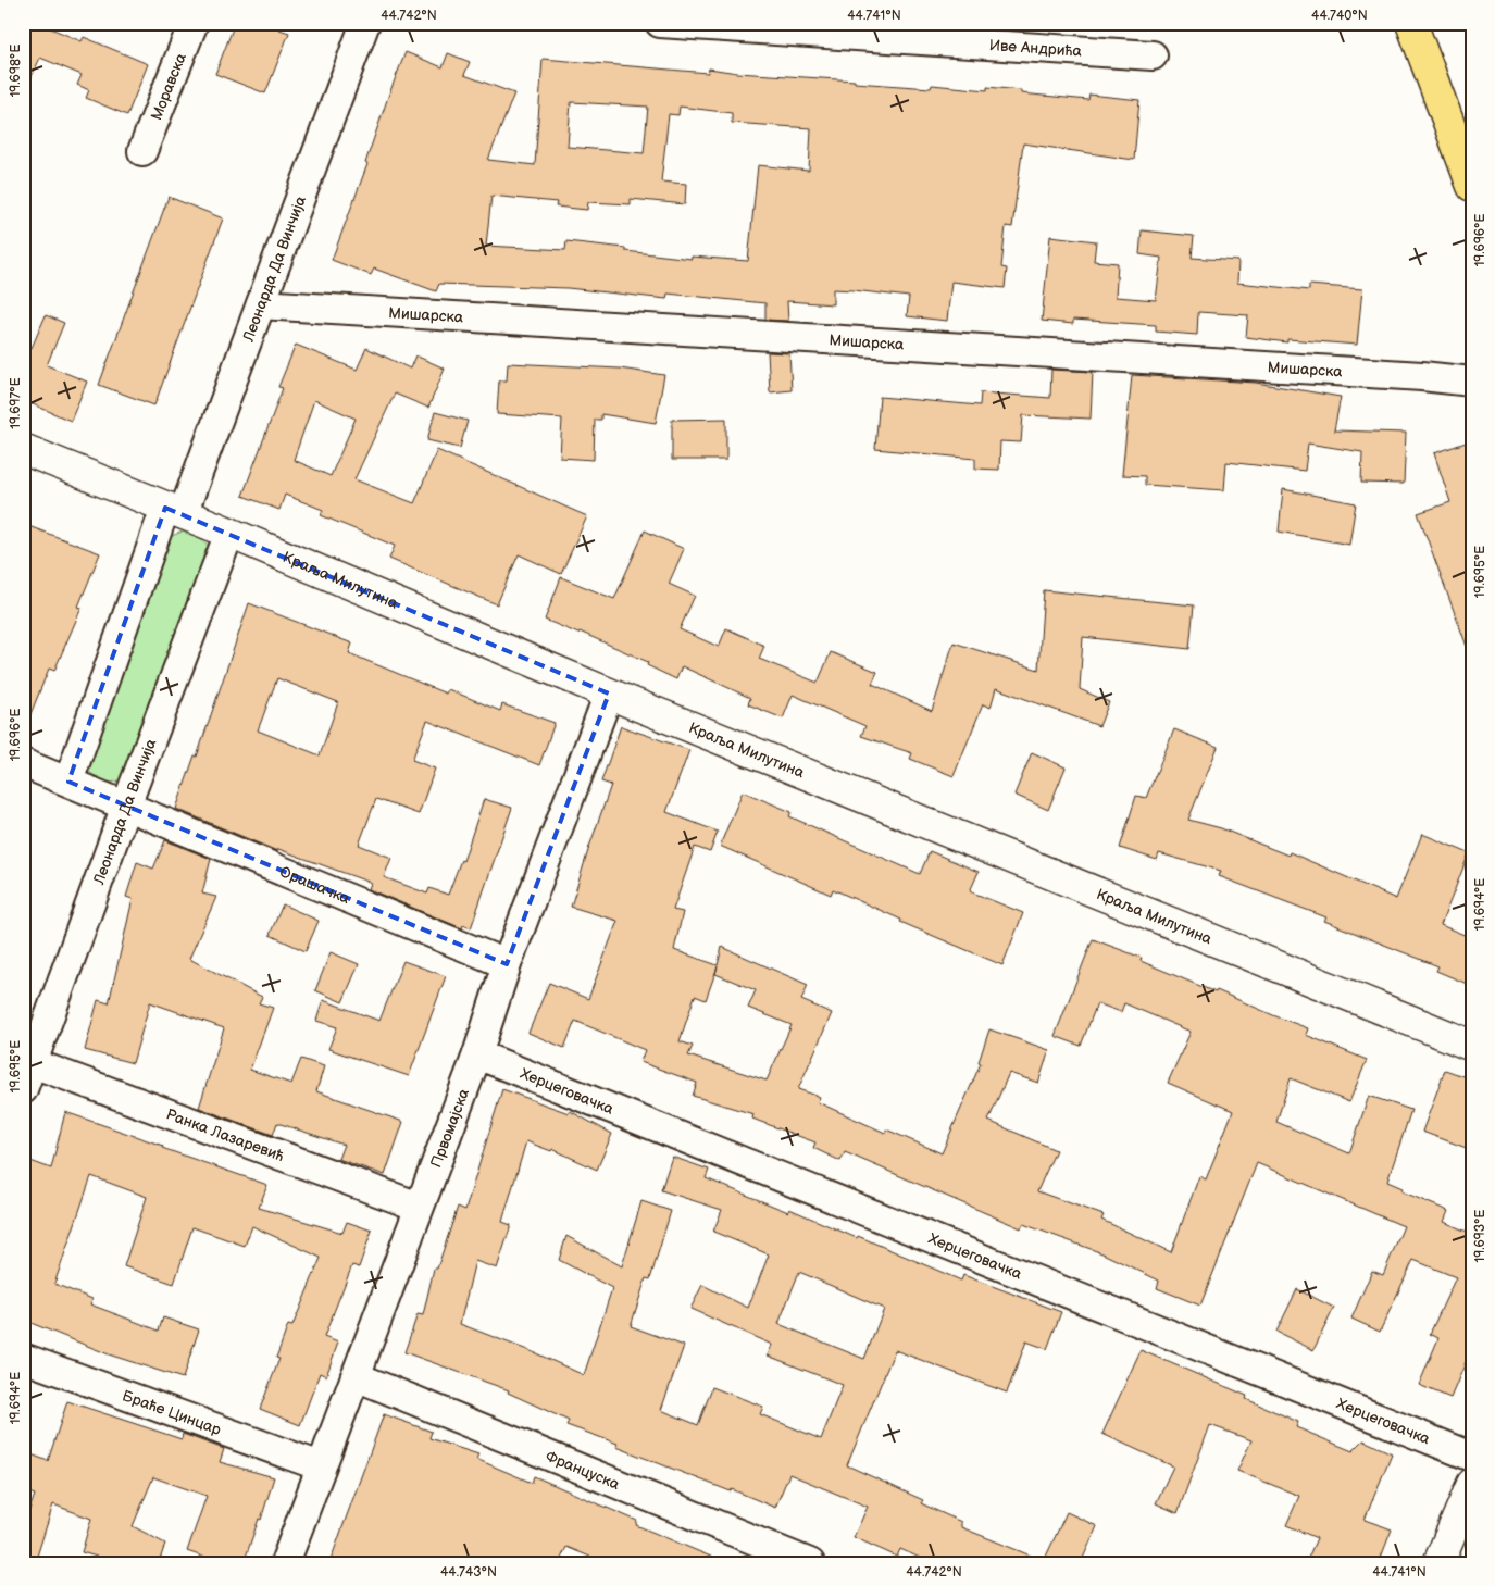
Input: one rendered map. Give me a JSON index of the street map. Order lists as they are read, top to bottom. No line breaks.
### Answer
{"streets":{"main road":["Краља Милутина"],"street":["Иве Андрића","Моравска","Леонарда Да Винчија","Мишарска","Орашачка","Херцеговачка","Првомајска","Ранка Лазаревић","Браће Цинцар","Француска"]},"crossings":[["Леонарда Да Винчија","Мишарска"],["Леонарда Да Винчија","Краља Милутина"],["Леонарда Да Винчија","Орашачка"],["Леонарда Да Винчија","Ранка Лазаревић"],["Краља Милутина","Првомајска"],["Орашачка","Првомајска"],["Херцеговачка","Првомајска"],["Првомајска","Ранка Лазаревић"],["Првомајска","Браће Цинцар"],["Првомајска","Француска"]],"coordinates":["44.742°N","44.741°N","44.740°N","19.698°E","19.696°E","19.697°E","19.695°E","19.694°E","19.693°E","44.743°N"]}
